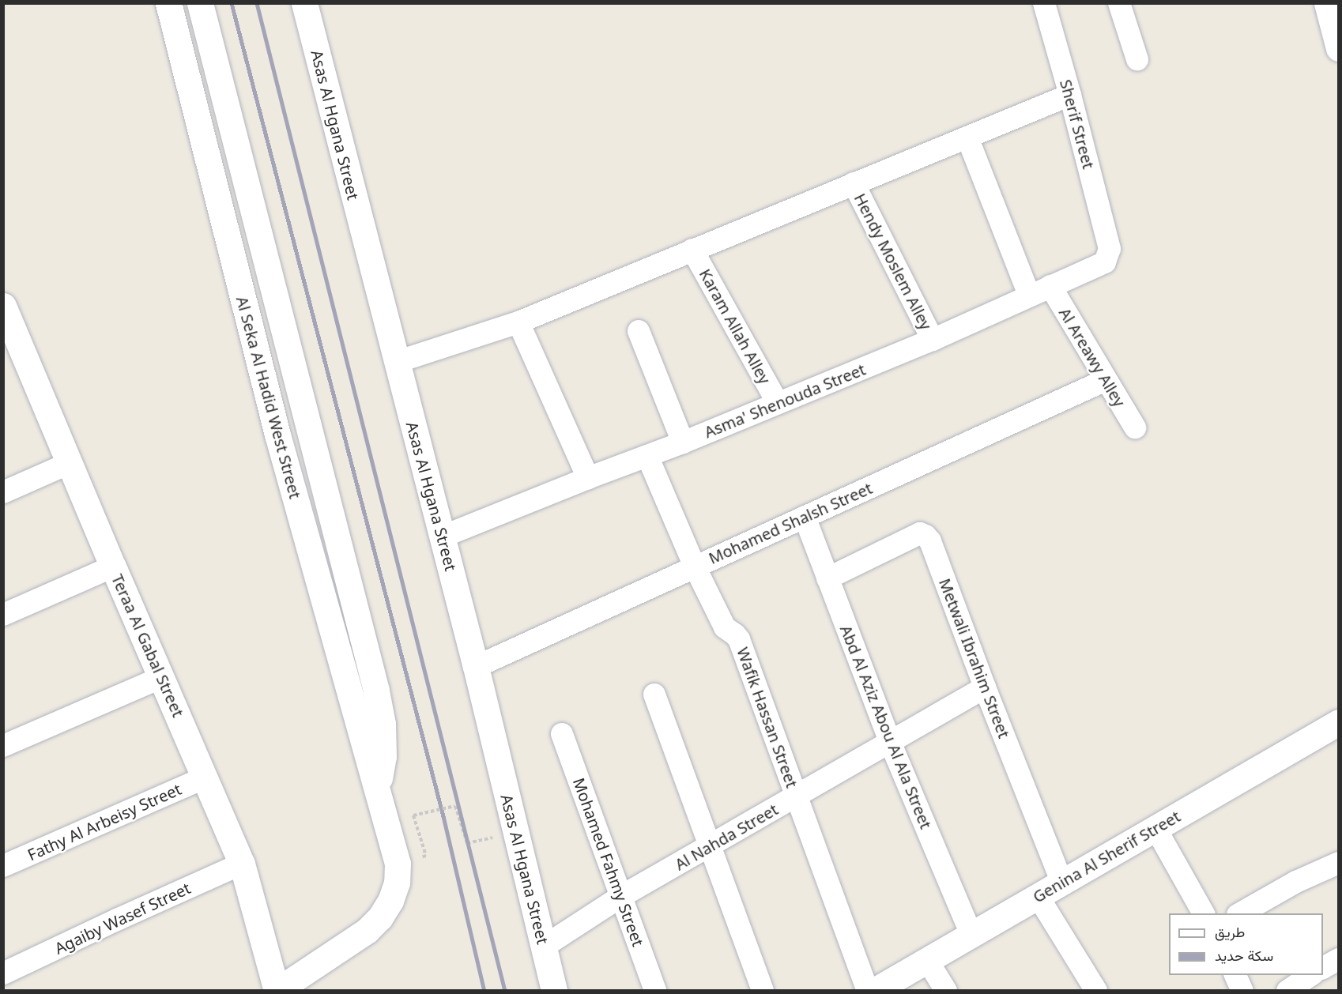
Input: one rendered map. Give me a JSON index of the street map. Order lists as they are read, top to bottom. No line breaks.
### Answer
{"streets":{"street":["Sherif Street","Asas Al Hgana Street","Hendy Moslem Alley","Karam Allah Alley","Al Areawy Alley","Al Seka Al Hadid West Street","Asma' Shenouda Street","Mohamed Shalsh Street","Teraa Al Gabal Street","Metwali Ibrahim Street","Wafik Hassan Street","Abd Al Aziz Abou Al Ala Street","Fathy Al Arbeisy Street","Al Nahda Street","Genina Al Sherif Street","Mohamed Fahmy Street","Agaiby Wasef Street"]},"crossings":[["Sherif Street","Asma' Shenouda Street"],["Asas Al Hgana Street","Asma' Shenouda Street"],["Asas Al Hgana Street","Mohamed Shalsh Street"],["Asas Al Hgana Street","Al Nahda Street"],["Hendy Moslem Alley","Asma' Shenouda Street"],["Karam Allah Alley","Asma' Shenouda Street"],["Al Areawy Alley","Asma' Shenouda Street"],["Al Areawy Alley","Mohamed Shalsh Street"],["Al Seka Al Hadid West Street","Teraa Al Gabal Street"],["Asma' Shenouda Street","Wafik Hassan Street"],["Mohamed Shalsh Street","Wafik Hassan Street"],["Mohamed Shalsh Street","Abd Al Aziz Abou Al Ala Street"],["Teraa Al Gabal Street","Fathy Al Arbeisy Street"],["Teraa Al Gabal Street","Agaiby Wasef Street"],["Metwali Ibrahim Street","Abd Al Aziz Abou Al Ala Street"],["Metwali Ibrahim Street","Al Nahda Street"],["Metwali Ibrahim Street","Genina Al Sherif Street"],["Wafik Hassan Street","Al Nahda Street"],["Abd Al Aziz Abou Al Ala Street","Al Nahda Street"],["Abd Al Aziz Abou Al Ala Street","Genina Al Sherif Street"],["Al Nahda Street","Mohamed Fahmy Street"]],"legend":["طريق","سكة حديد"]}
